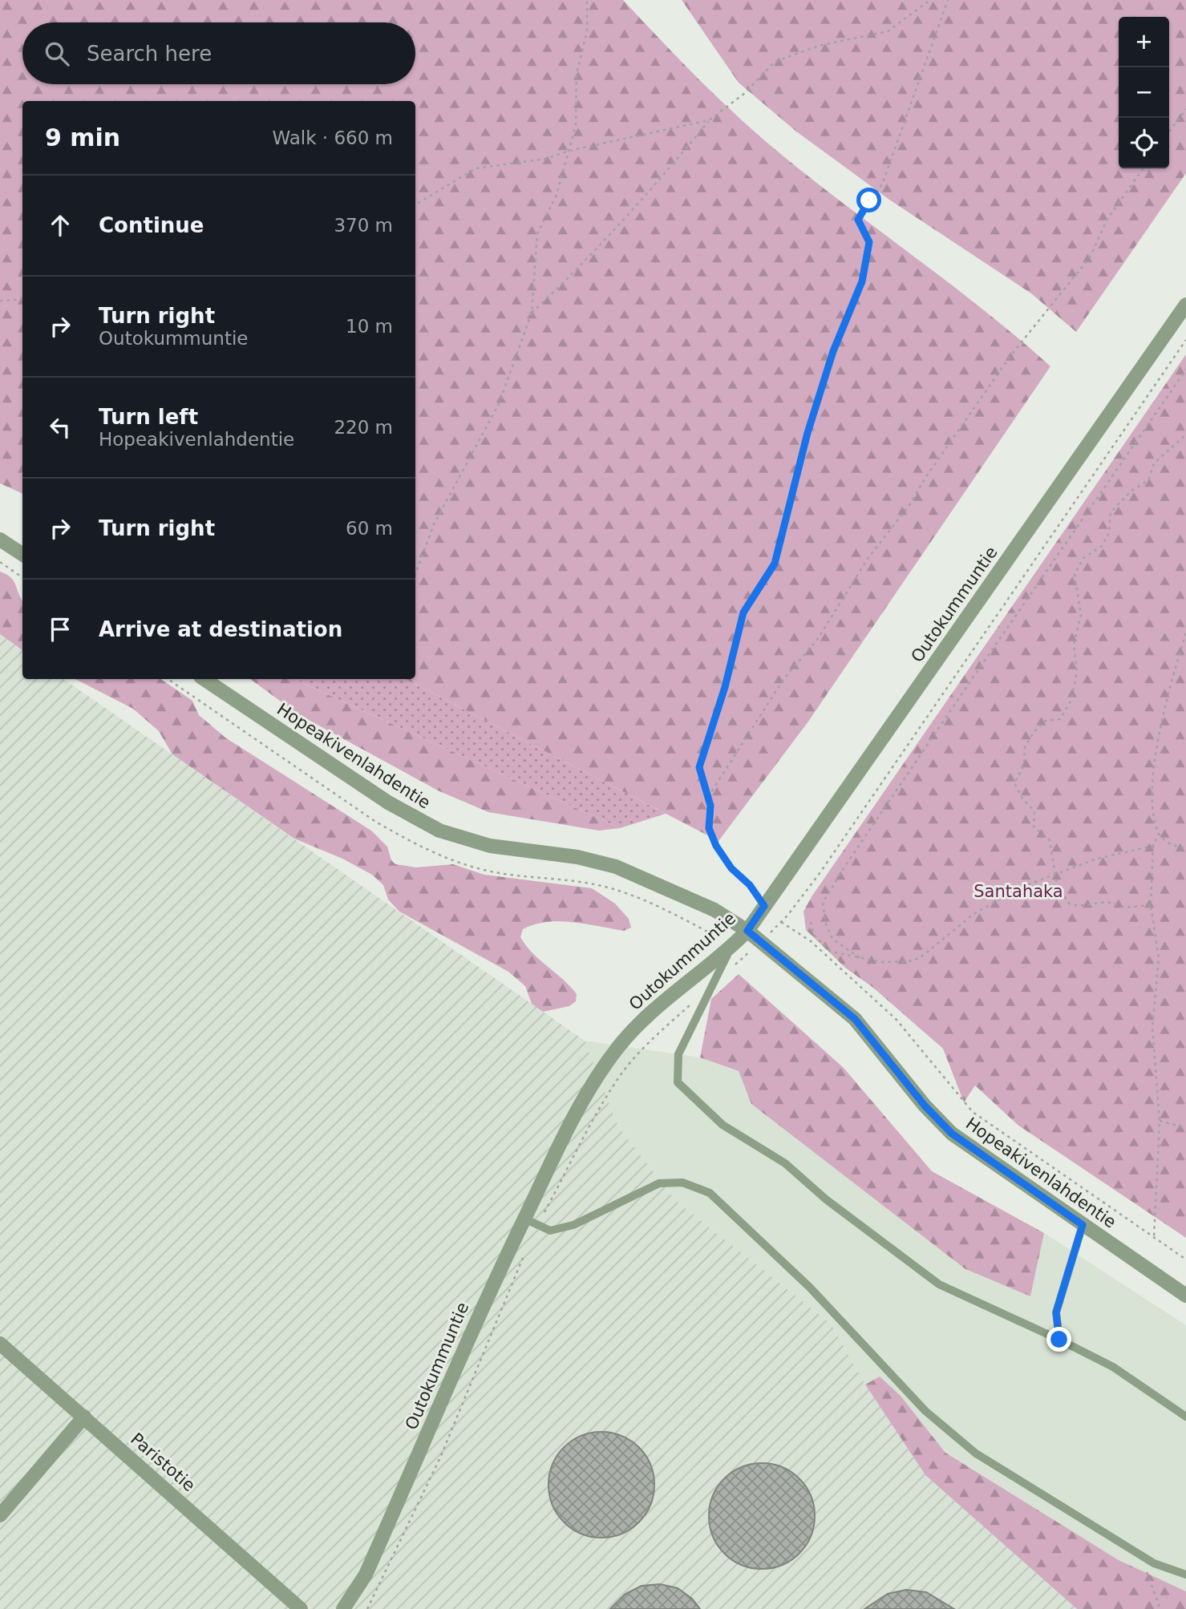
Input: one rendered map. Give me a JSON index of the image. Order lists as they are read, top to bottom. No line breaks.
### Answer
{"streets":{"street":["Outokummuntie","Hopeakivenlahdentie","Paristotie"]},"crossings":[["Outokummuntie","Hopeakivenlahdentie"]],"parks":["Santahaka"],"page":{"map_buttons":["+","−"],"search":"Search here","heading":["9 min","Walk · 660 m"],"list":[["Continue","370 m"],["Turn right","Outokummuntie","10 m"],["Turn left","Hopeakivenlahdentie","220 m"],["Turn right","60 m"],"Arrive at destination"]}}
